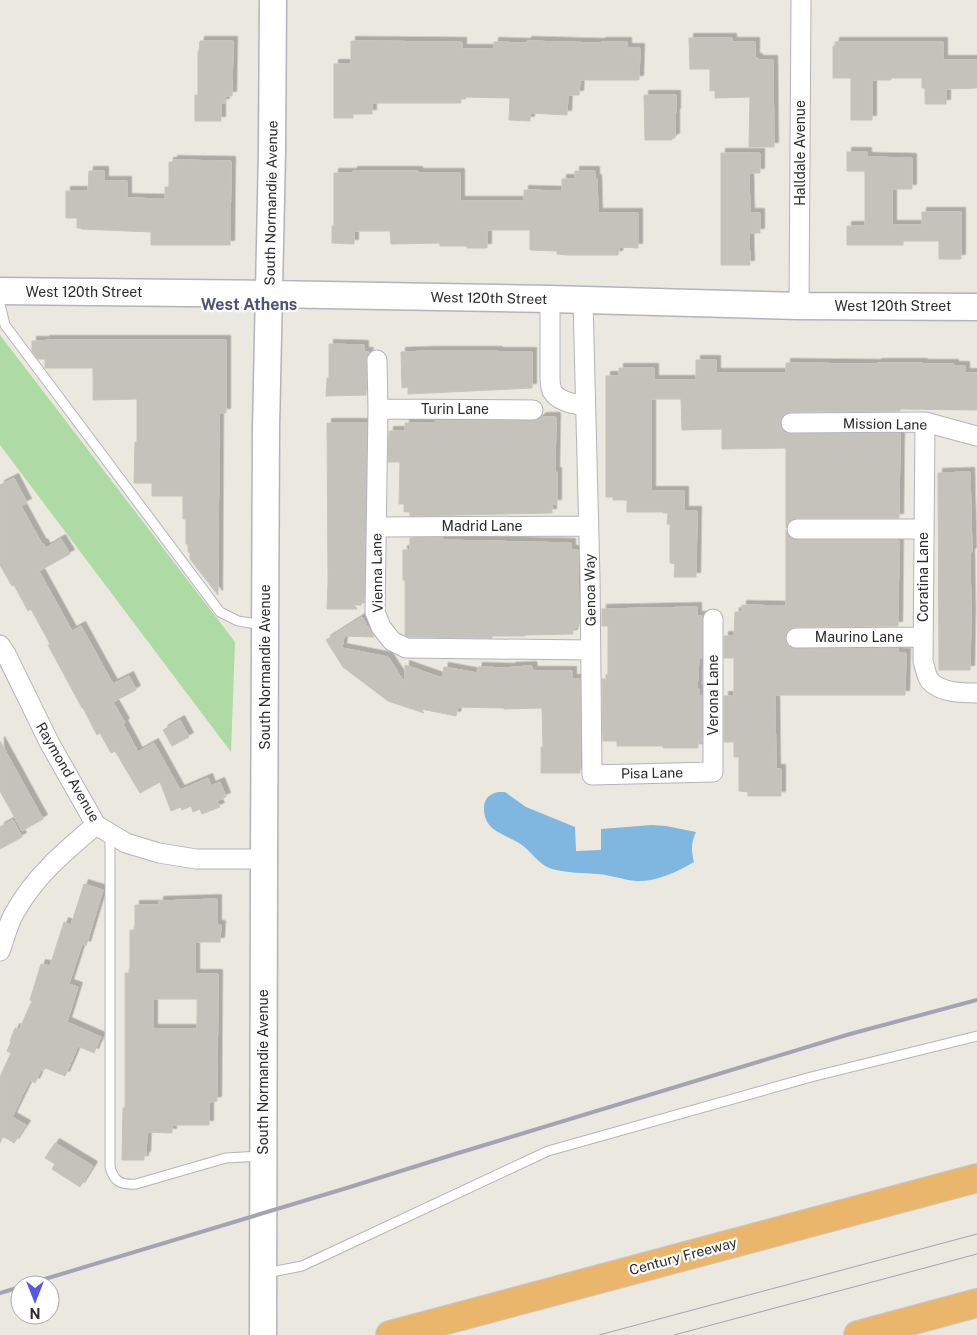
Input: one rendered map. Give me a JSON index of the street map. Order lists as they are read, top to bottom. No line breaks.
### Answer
{"streets":{"highway":["Century Freeway"],"main road":["South Normandie Avenue","West 120th Street"],"street":["Halldale Avenue","Turin Lane","Mission Lane","Madrid Lane","Vienna Lane","Coratina Lane","Genoa Way","Maurino Lane","Verona Lane","Raymond Avenue","Pisa Lane"]},"crossings":[["Halldale Avenue","West 120th Street"],["South Normandie Avenue","West 120th Street"],["South Normandie Avenue","Raymond Avenue"],["West 120th Street","Genoa Way"],["Turin Lane","Vienna Lane"],["Mission Lane","Coratina Lane"],["Madrid Lane","Vienna Lane"],["Madrid Lane","Genoa Way"],["Vienna Lane","Genoa Way"],["Coratina Lane","Maurino Lane"],["Genoa Way","Pisa Lane"],["Verona Lane","Pisa Lane"]],"districts":["West Athens"],"north":"bottom"}
